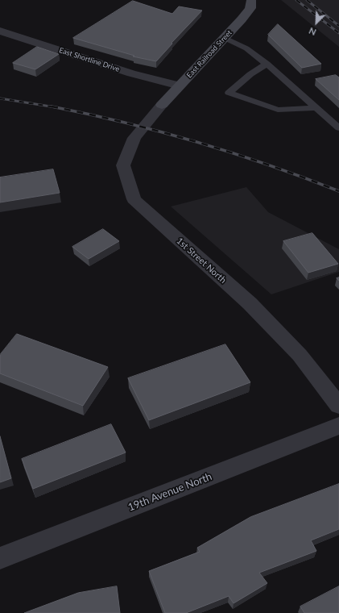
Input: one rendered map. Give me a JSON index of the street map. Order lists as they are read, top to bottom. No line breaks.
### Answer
{"streets":{"street":["East Railroad Street","East Shortline Drive","1st Street North","19th Avenue North"]},"crossings":[["East Railroad Street","East Shortline Drive"],["East Railroad Street","1st Street North"]],"north":"bottom left"}
